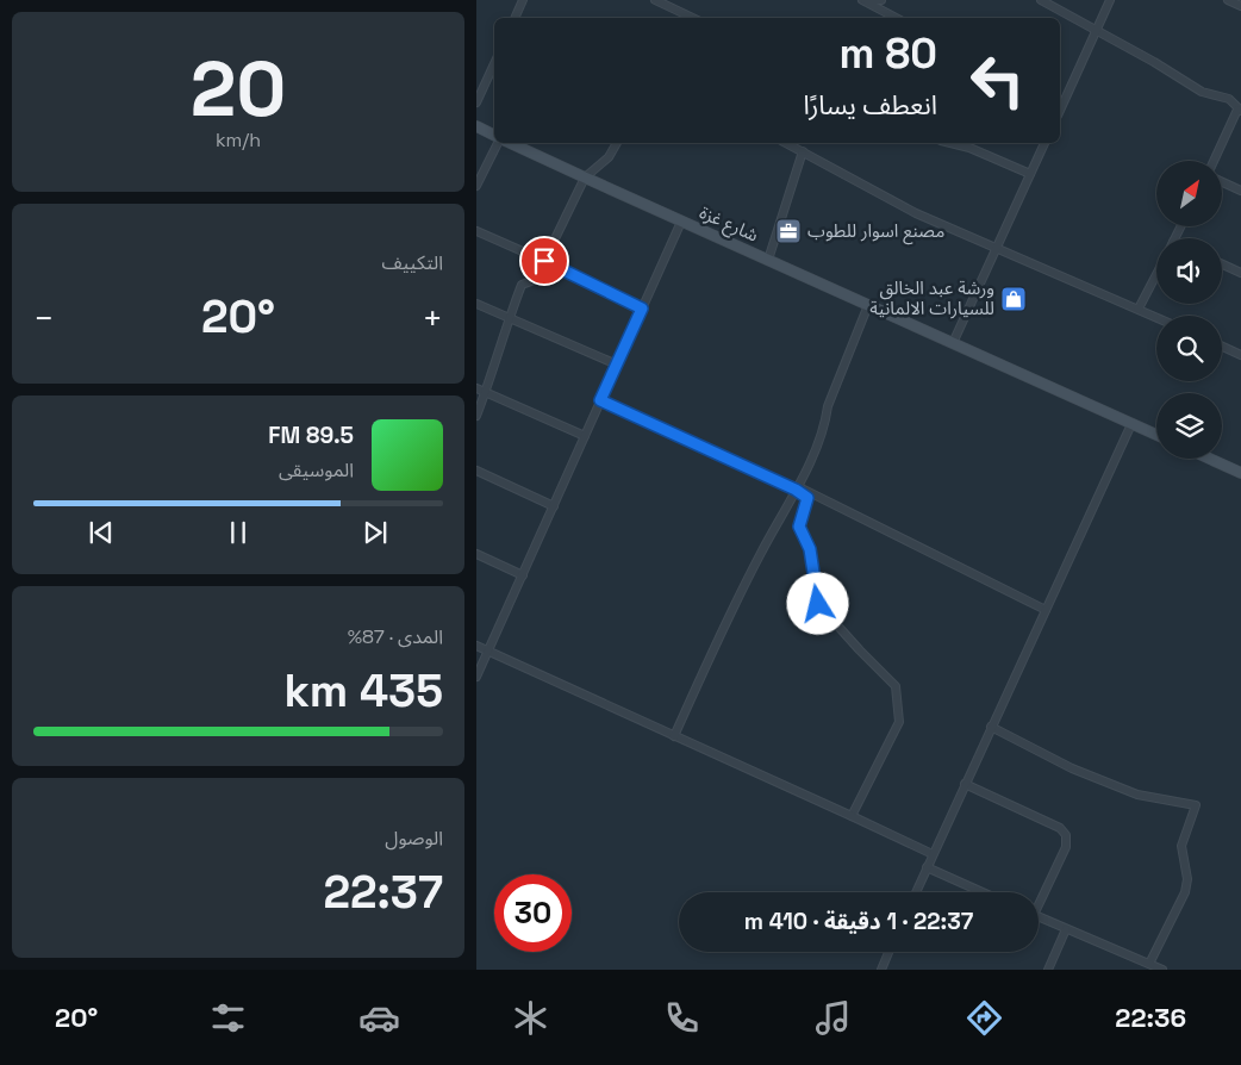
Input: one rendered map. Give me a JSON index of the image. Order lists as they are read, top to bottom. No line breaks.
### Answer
{"streets":{"main road":["شارع غزة"]},"places":{"office":["مصنع اسوار للطوب"],"shop":["ورشة عبد الخالق للسيارات الالمانية"]},"north":"top right","page":{"tile":[["20","km/h"],"التكييف",["المدى · 87%","435 km"],["الوصول","22:37"]],"turn":["80 m","انعطف يسارًا"],"heat":["−","20°","+"],"song":["89.5 FM","الموسيقى"],"limit":"30","trip":"22:37 · 1 دقيقة · 410 m","tabs":["22:36","20°"]}}
